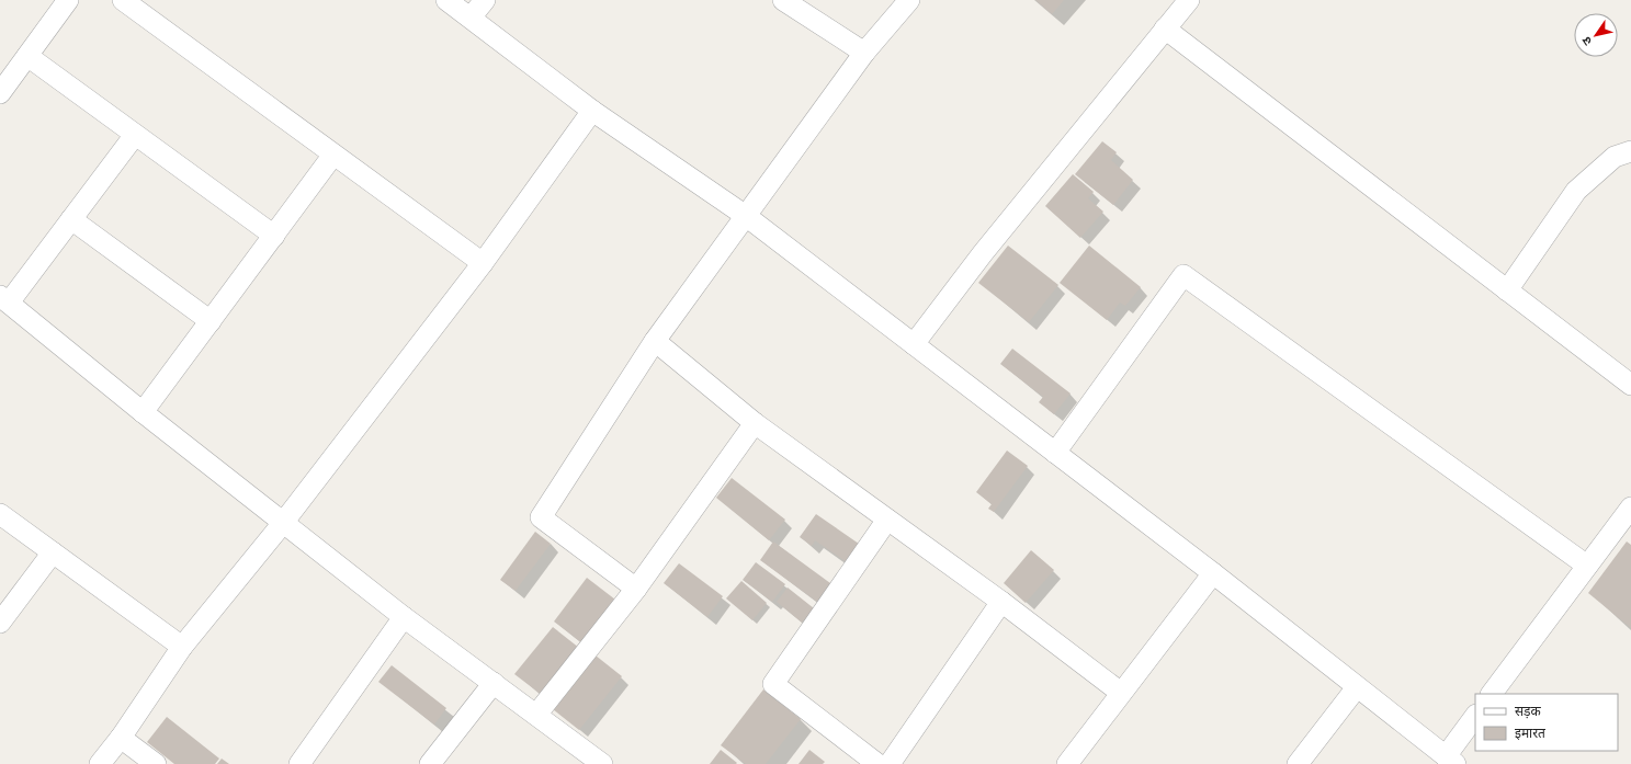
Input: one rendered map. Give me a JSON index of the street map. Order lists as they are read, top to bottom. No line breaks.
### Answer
{"legend":["सड़क","इमारत"],"north":"bottom left"}
